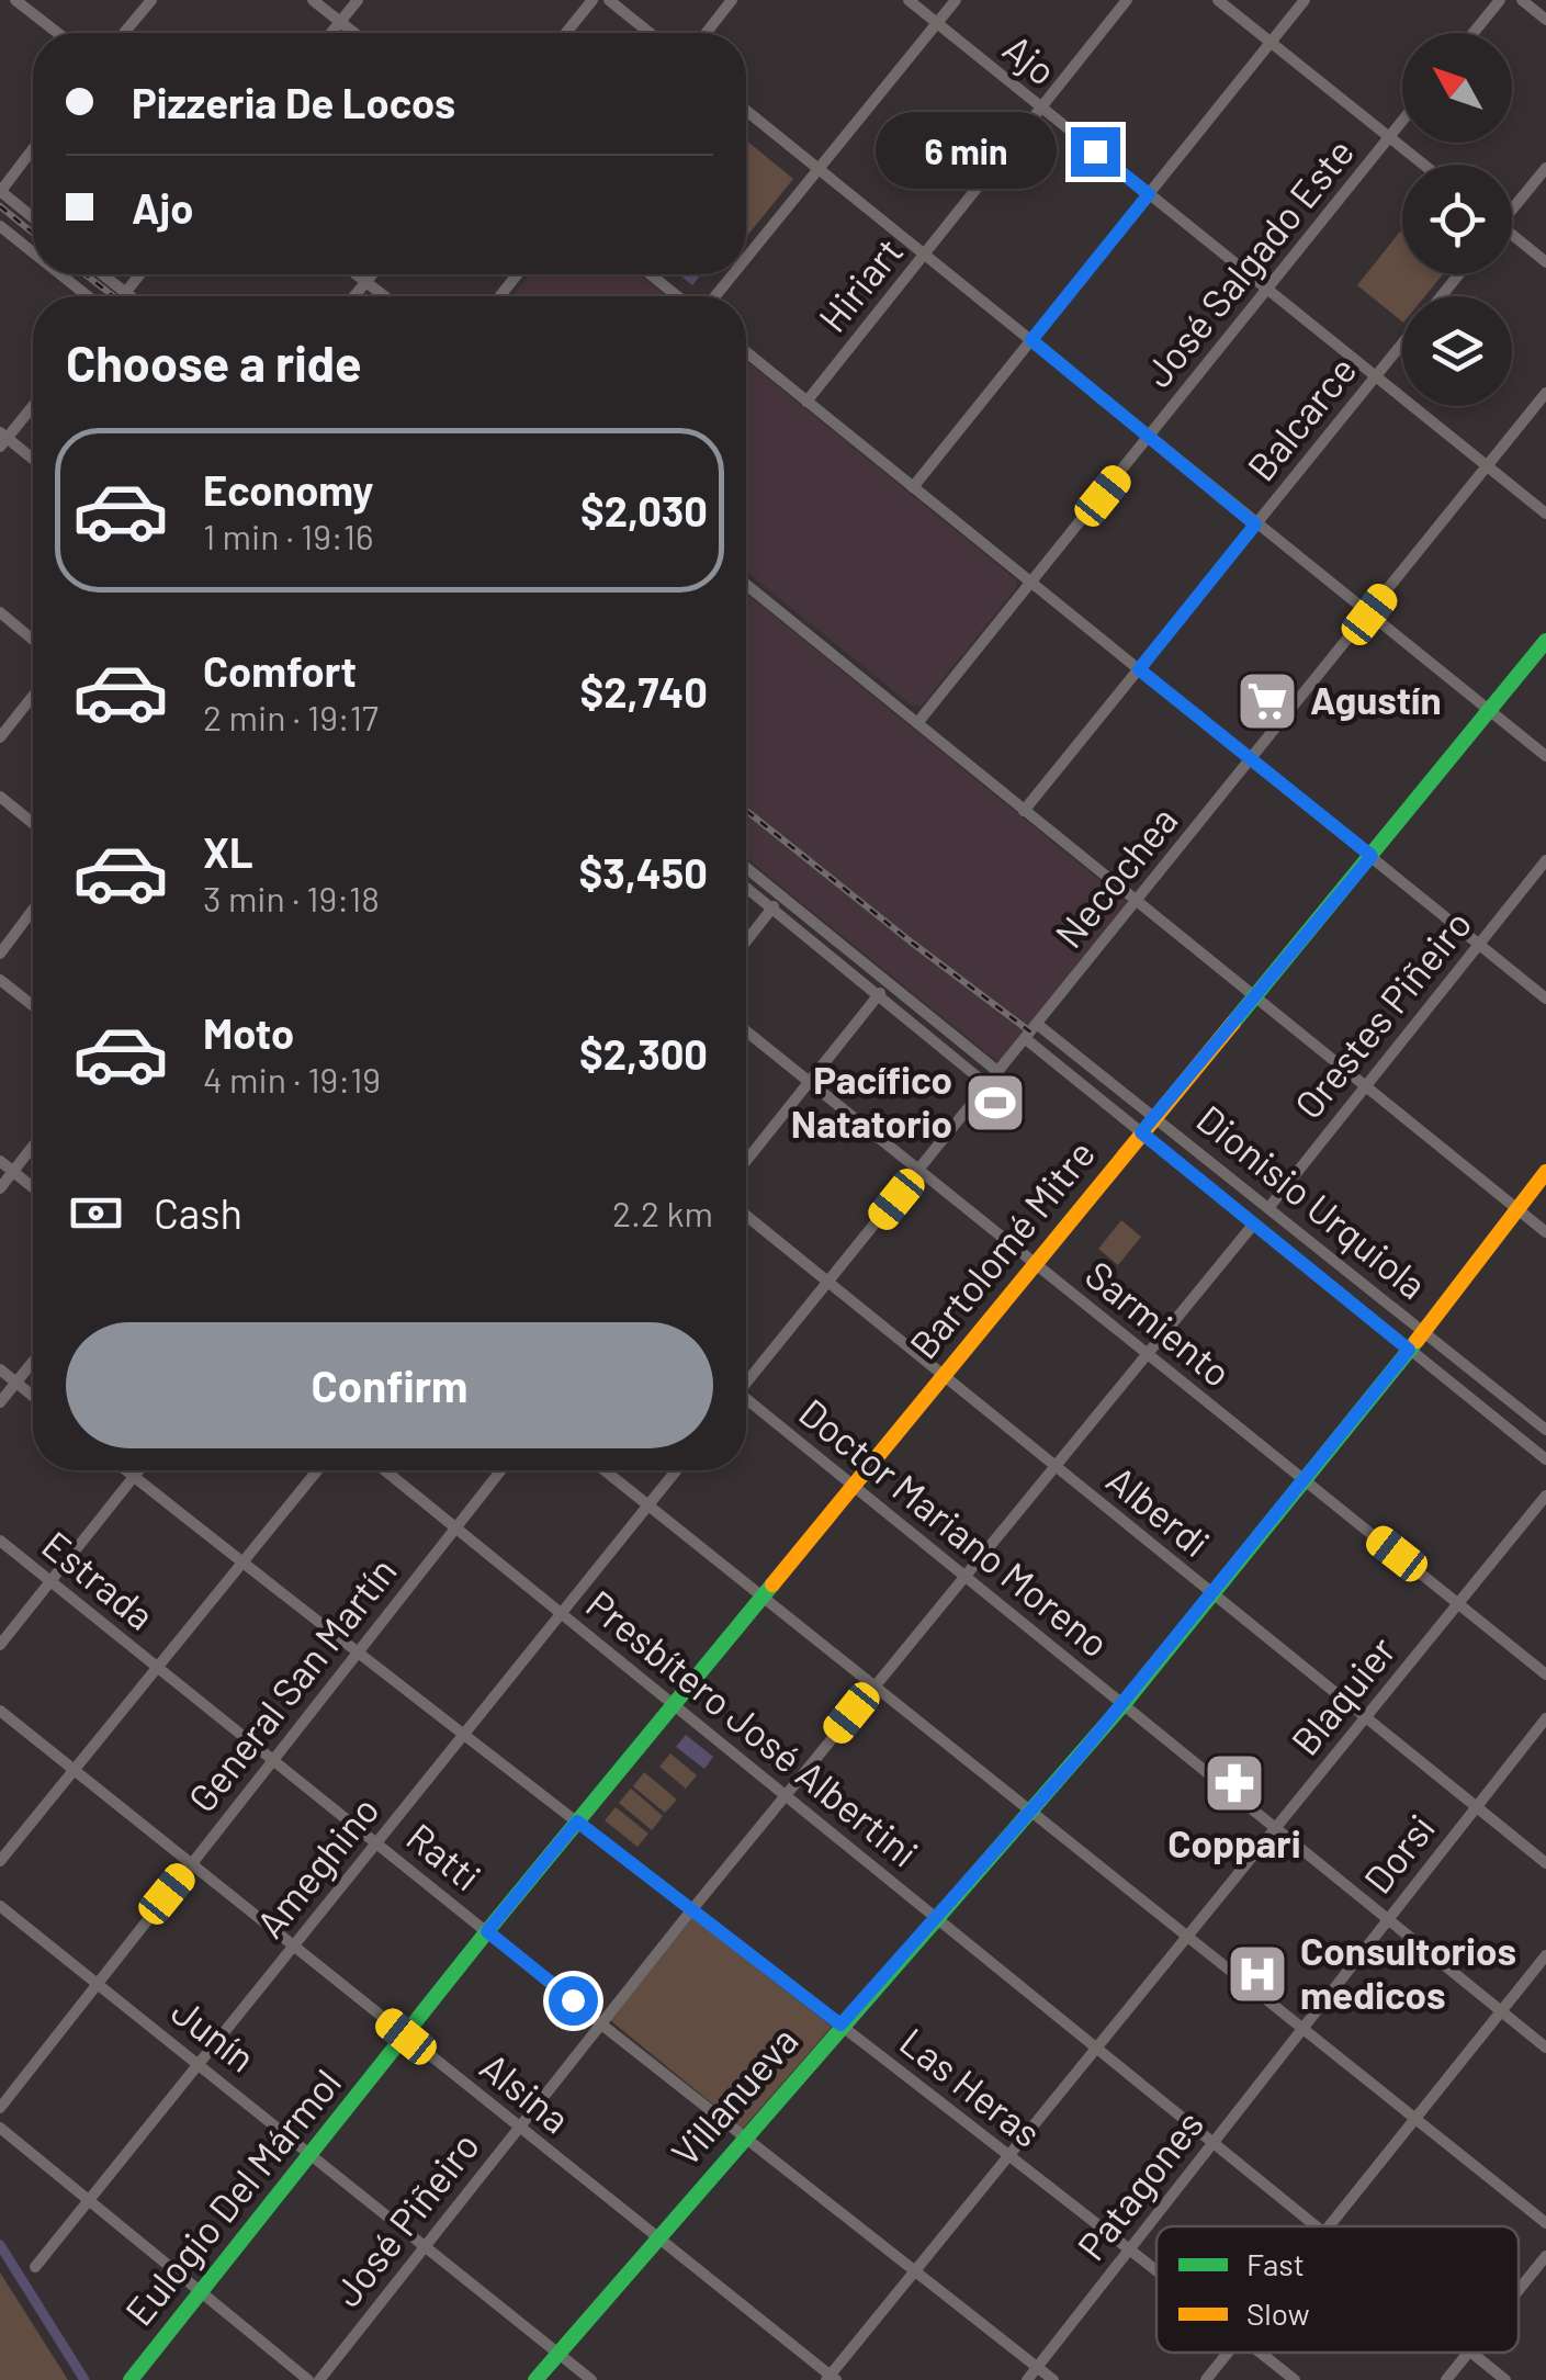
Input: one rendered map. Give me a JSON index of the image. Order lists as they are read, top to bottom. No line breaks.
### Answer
{"streets":{"street":["Ajo","José Salgado Este","Hiriart","Balcarce","Necochea","Orestes Piñeiro","Dionisio Urquiola","Bartolomé Mitre","Sarmiento","Alberdi","Doctor Mariano Moreno","Estrada","General San Martín","Blaquier","Presbítero José Albertini","Dorsi","Ratti","Ameghino","Junín","Las Heras","Alsina","Villanueva","Patagones","Eulogio Del Mármol","José Piñeiro"]},"crossings":[["Ajo","José Salgado Este"],["Ajo","Hiriart"],["Ajo","Balcarce"],["Ajo","Necochea"],["Necochea","Dionisio Urquiola"],["Necochea","Sarmiento"],["Necochea","Alberdi"],["Orestes Piñeiro","Dionisio Urquiola"],["Dionisio Urquiola","Bartolomé Mitre"],["Dionisio Urquiola","Villanueva"],["Bartolomé Mitre","Sarmiento"],["Bartolomé Mitre","Alberdi"],["Bartolomé Mitre","Doctor Mariano Moreno"],["Bartolomé Mitre","Eulogio Del Mármol"],["Sarmiento","Blaquier"],["Sarmiento","Villanueva"],["Alberdi","Blaquier"],["Alberdi","Dorsi"],["Alberdi","Villanueva"],["Doctor Mariano Moreno","Blaquier"],["Doctor Mariano Moreno","Dorsi"],["Doctor Mariano Moreno","Villanueva"],["Estrada","Ratti"],["General San Martín","Presbítero José Albertini"],["General San Martín","Ratti"],["General San Martín","Junín"],["General San Martín","Las Heras"],["General San Martín","Alsina"],["Blaquier","Presbítero José Albertini"],["Blaquier","Ratti"],["Blaquier","Las Heras"],["Blaquier","Alsina"],["Presbítero José Albertini","Ameghino"],["Presbítero José Albertini","Villanueva"],["Presbítero José Albertini","Patagones"],["Presbítero José Albertini","Eulogio Del Mármol"],["Presbítero José Albertini","José Piñeiro"],["Dorsi","Patagones"],["Ratti","Ameghino"],["Ratti","Villanueva"],["Ratti","Patagones"],["Ratti","Eulogio Del Mármol"],["Ratti","José Piñeiro"],["Ameghino","Junín"],["Ameghino","Las Heras"],["Ameghino","Alsina"],["Junín","Villanueva"],["Junín","Eulogio Del Mármol"],["Junín","José Piñeiro"],["Las Heras","Villanueva"],["Las Heras","Patagones"],["Las Heras","Eulogio Del Mármol"],["Las Heras","José Piñeiro"],["Alsina","Villanueva"],["Alsina","Eulogio Del Mármol"],["Alsina","José Piñeiro"]],"places":{"supermarket":["Agustín"],"sports":["Pacífico Natatorio"],"pharmacy":["Coppari"],"hospital":["Consultorios medicos"]},"legend":["Fast","Slow"],"north":"top left","page":{"banner":["Pizzeria De Locos","Ajo"],"bubble":"6 min","heading":"Choose a ride","list":[{"name":"Economy","note":"1 min · 19:16","value":"$2,030"},{"name":"Comfort","note":"2 min · 19:17","value":"$2,740"},{"name":"XL","note":"3 min · 19:18","value":"$3,450"},{"name":"Moto","note":"4 min · 19:19","value":"$2,300"}],"pay":["Cash","2.2 km"],"buttons":"Confirm"}}
